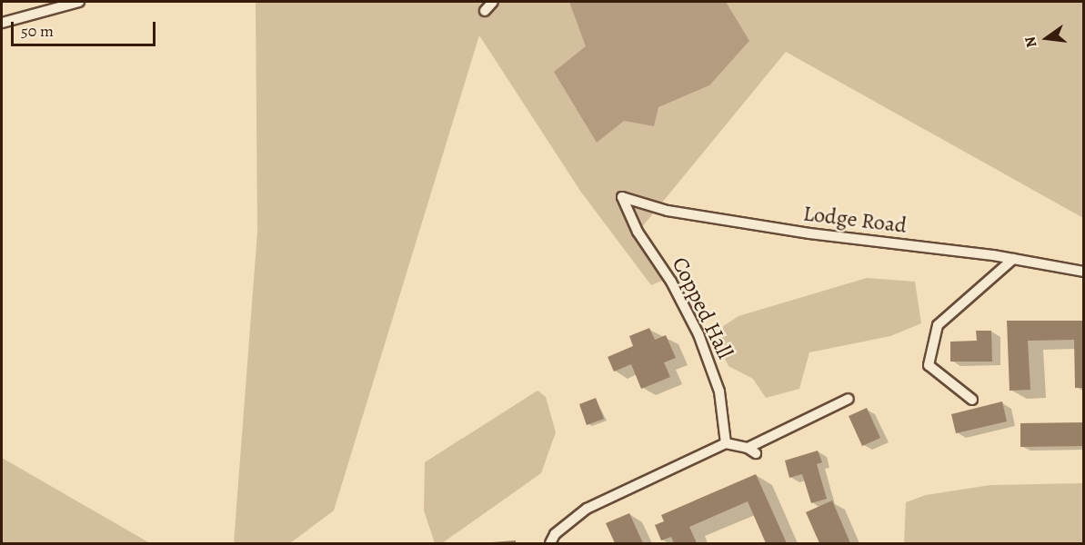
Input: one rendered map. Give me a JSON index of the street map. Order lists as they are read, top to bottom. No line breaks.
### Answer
{"streets":{"lane":["Lodge Road","Copped Hall"]},"crossings":[["Lodge Road","Copped Hall"]],"scale_bar":"50 m","north":"left"}
